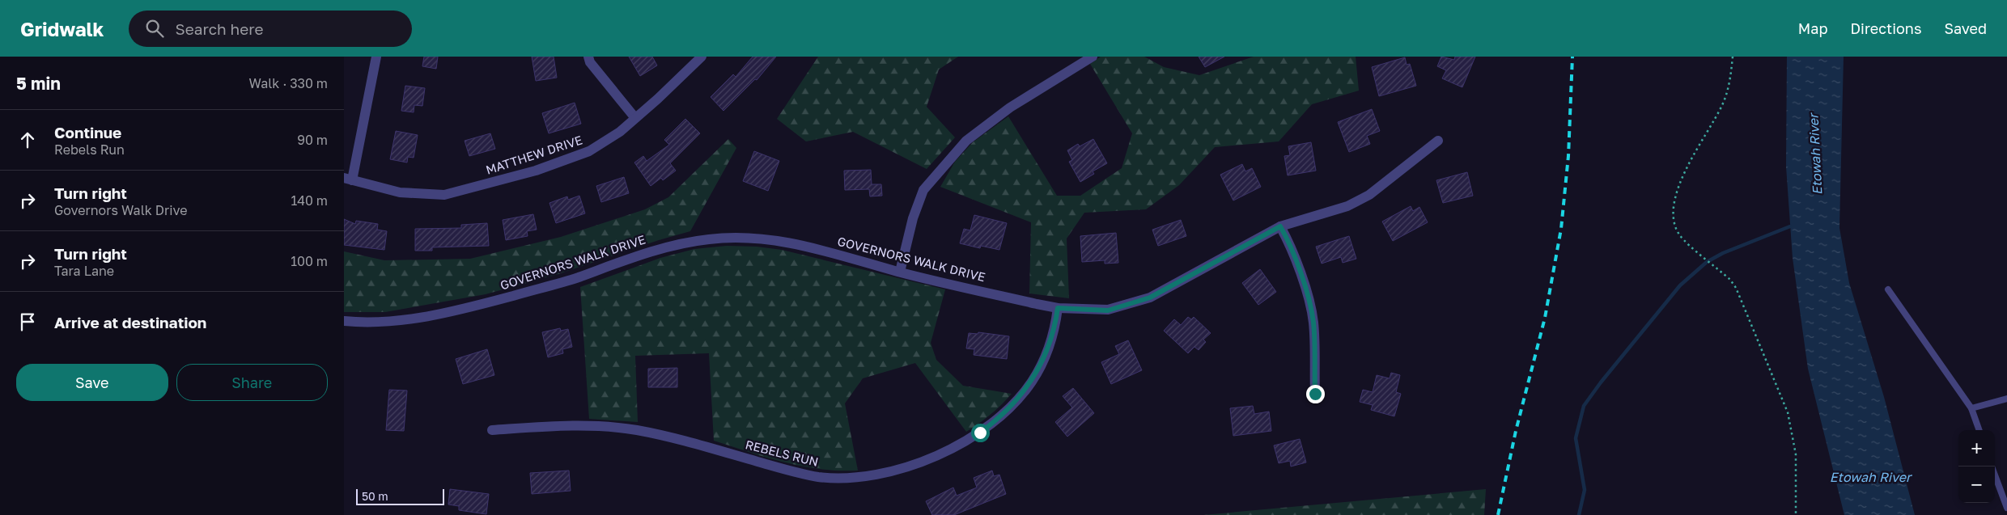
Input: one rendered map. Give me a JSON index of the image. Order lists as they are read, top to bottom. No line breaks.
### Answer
{"streets":{"street":["MATTHEW DRIVE","GOVERNORS WALK DRIVE","REBELS RUN"]},"crossings":[["GOVERNORS WALK DRIVE","REBELS RUN"]],"water":["Etowah River"],"scale_bar":"50 m","page":{"header":"Gridwalk","search":"Search here","nav":["Map","Directions","Saved"],"heading":["5 min","Walk · 330 m"],"list":[["Continue","Rebels Run","90 m"],["Turn right","Governors Walk Drive","140 m"],["Turn right","Tara Lane","100 m"],"Arrive at destination"],"buttons":["Save","Share"],"map_buttons":["+","−"],"scale":"50 m"}}
